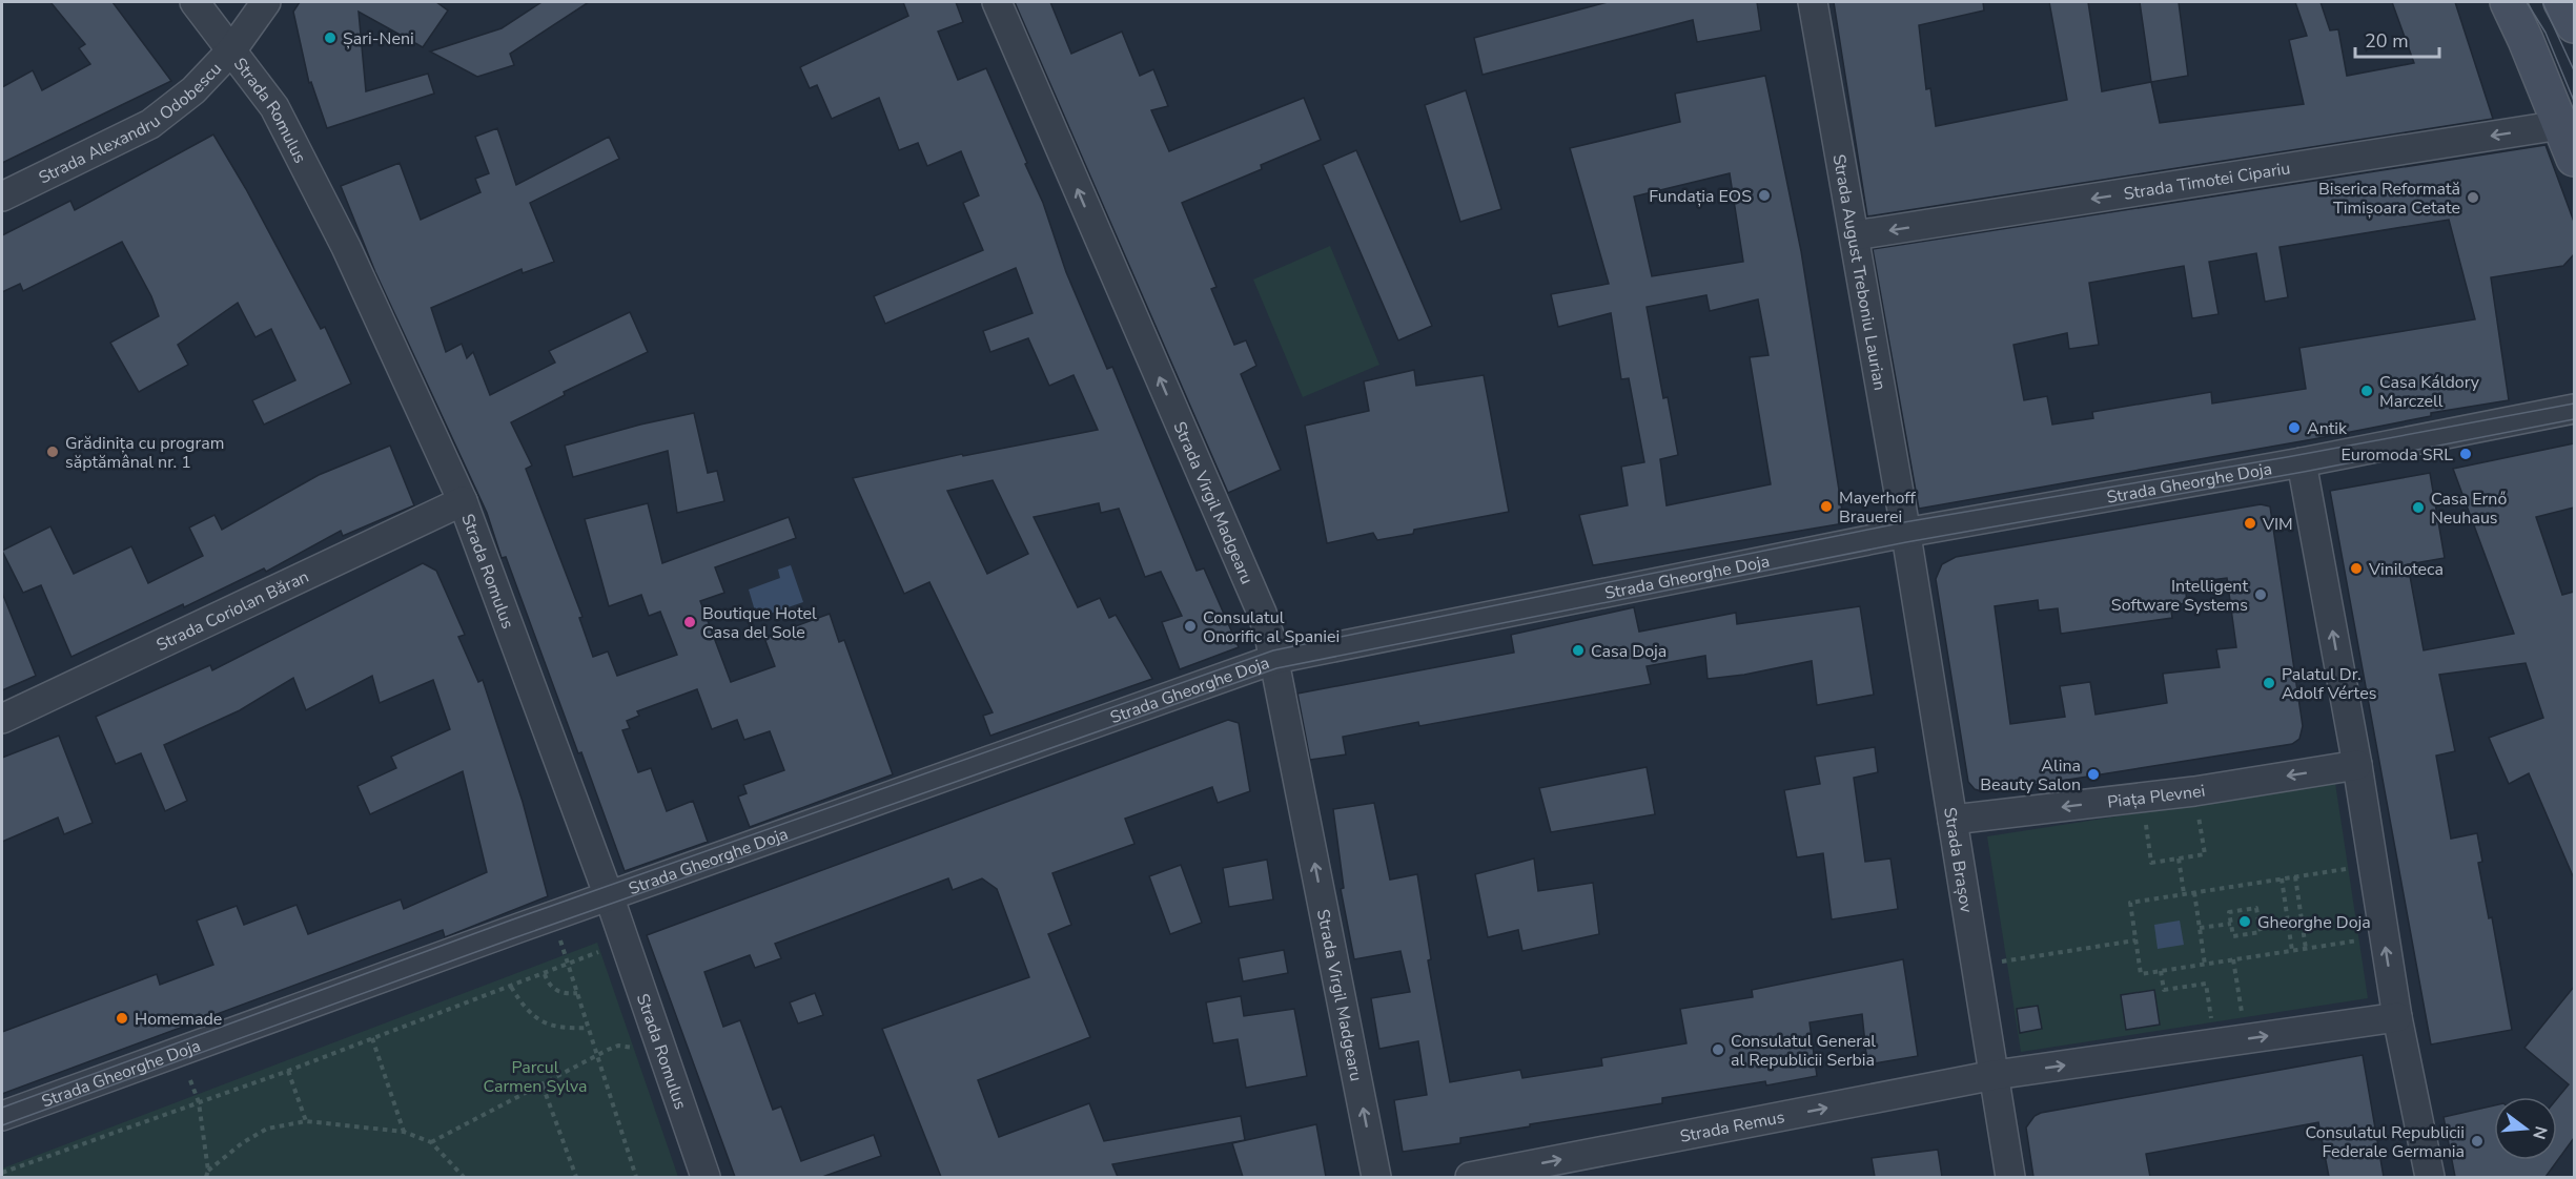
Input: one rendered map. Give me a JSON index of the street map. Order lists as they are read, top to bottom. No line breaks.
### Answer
{"streets":{"street":["Strada Romulus","Strada Alexandru Odobescu","Strada Timotei Cipariu","Strada August Treboniu Laurian","Strada Gheorghe Doja","Strada Virgil Madgearu","Strada Coriolan Băran","Piața Plevnei","Strada Brașov","Strada Remus"]},"crossings":[["Strada Romulus","Strada Alexandru Odobescu"],["Strada Romulus","Strada Gheorghe Doja"],["Strada Romulus","Strada Coriolan Băran"],["Strada Timotei Cipariu","Strada August Treboniu Laurian"],["Strada August Treboniu Laurian","Strada Gheorghe Doja"],["Strada August Treboniu Laurian","Strada Brașov"],["Strada Gheorghe Doja","Strada Virgil Madgearu"],["Strada Gheorghe Doja","Strada Brașov"],["Piața Plevnei","Strada Brașov"],["Strada Brașov","Strada Remus"]],"one_way":["Strada Timotei Cipariu","Strada Virgil Madgearu","Strada Remus"],"parks":["Parcul Carmen Sylva"],"places":["Șari-Neni","Fundația EOS","Biserica Reformată Timișoara Cetate","Casa Káldory Marczell","Antik","Grădinița cu program săptămânal nr. 1","Euromoda SRL","Mayerhoff Brauerei","Casa Ernő Neuhaus","VIM","Viniloteca","Intelligent Software Systems","Boutique Hotel Casa del Sole","Consulatul Onorific al Spaniei","Casa Doja","Palatul Dr. Adolf Vértes","Alina Beauty Salon","Gheorghe Doja","Homemade","Consulatul General al Republicii Serbia","Consulatul Republicii Federale Germania"],"scale_bar":"20 m","north":"right"}
